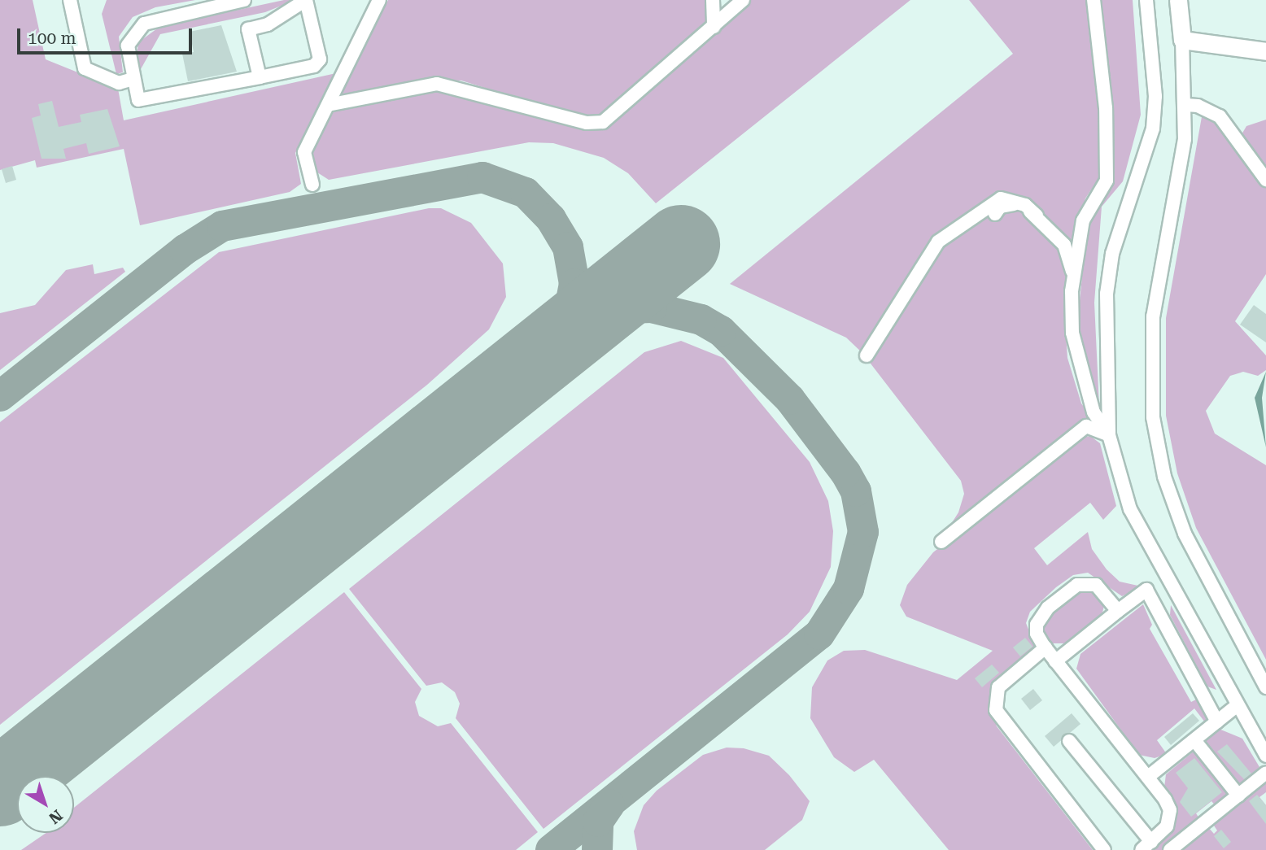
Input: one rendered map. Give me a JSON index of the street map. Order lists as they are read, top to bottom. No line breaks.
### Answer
{"scale_bar":"100 m","north":"bottom right"}
